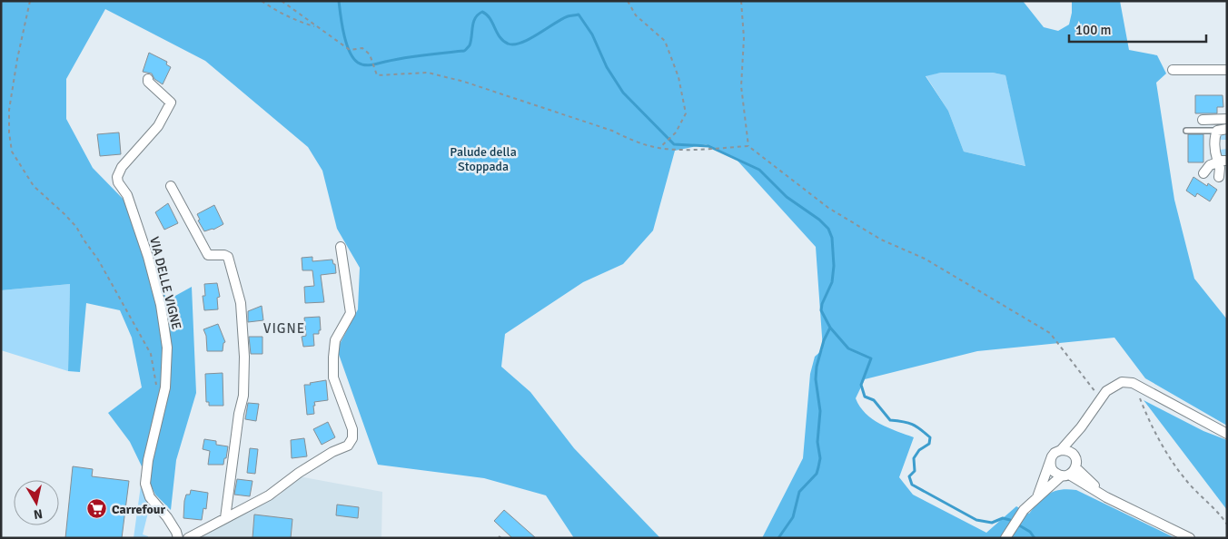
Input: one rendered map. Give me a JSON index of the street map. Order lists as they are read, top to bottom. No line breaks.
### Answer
{"streets":{"street":["VIA DELLE VIGNE"]},"districts":["VIGNE"],"parks":["Palude della Stoppada"],"places":{"supermarket":["Carrefour"]},"scale_bar":"100 m","north":"bottom"}
